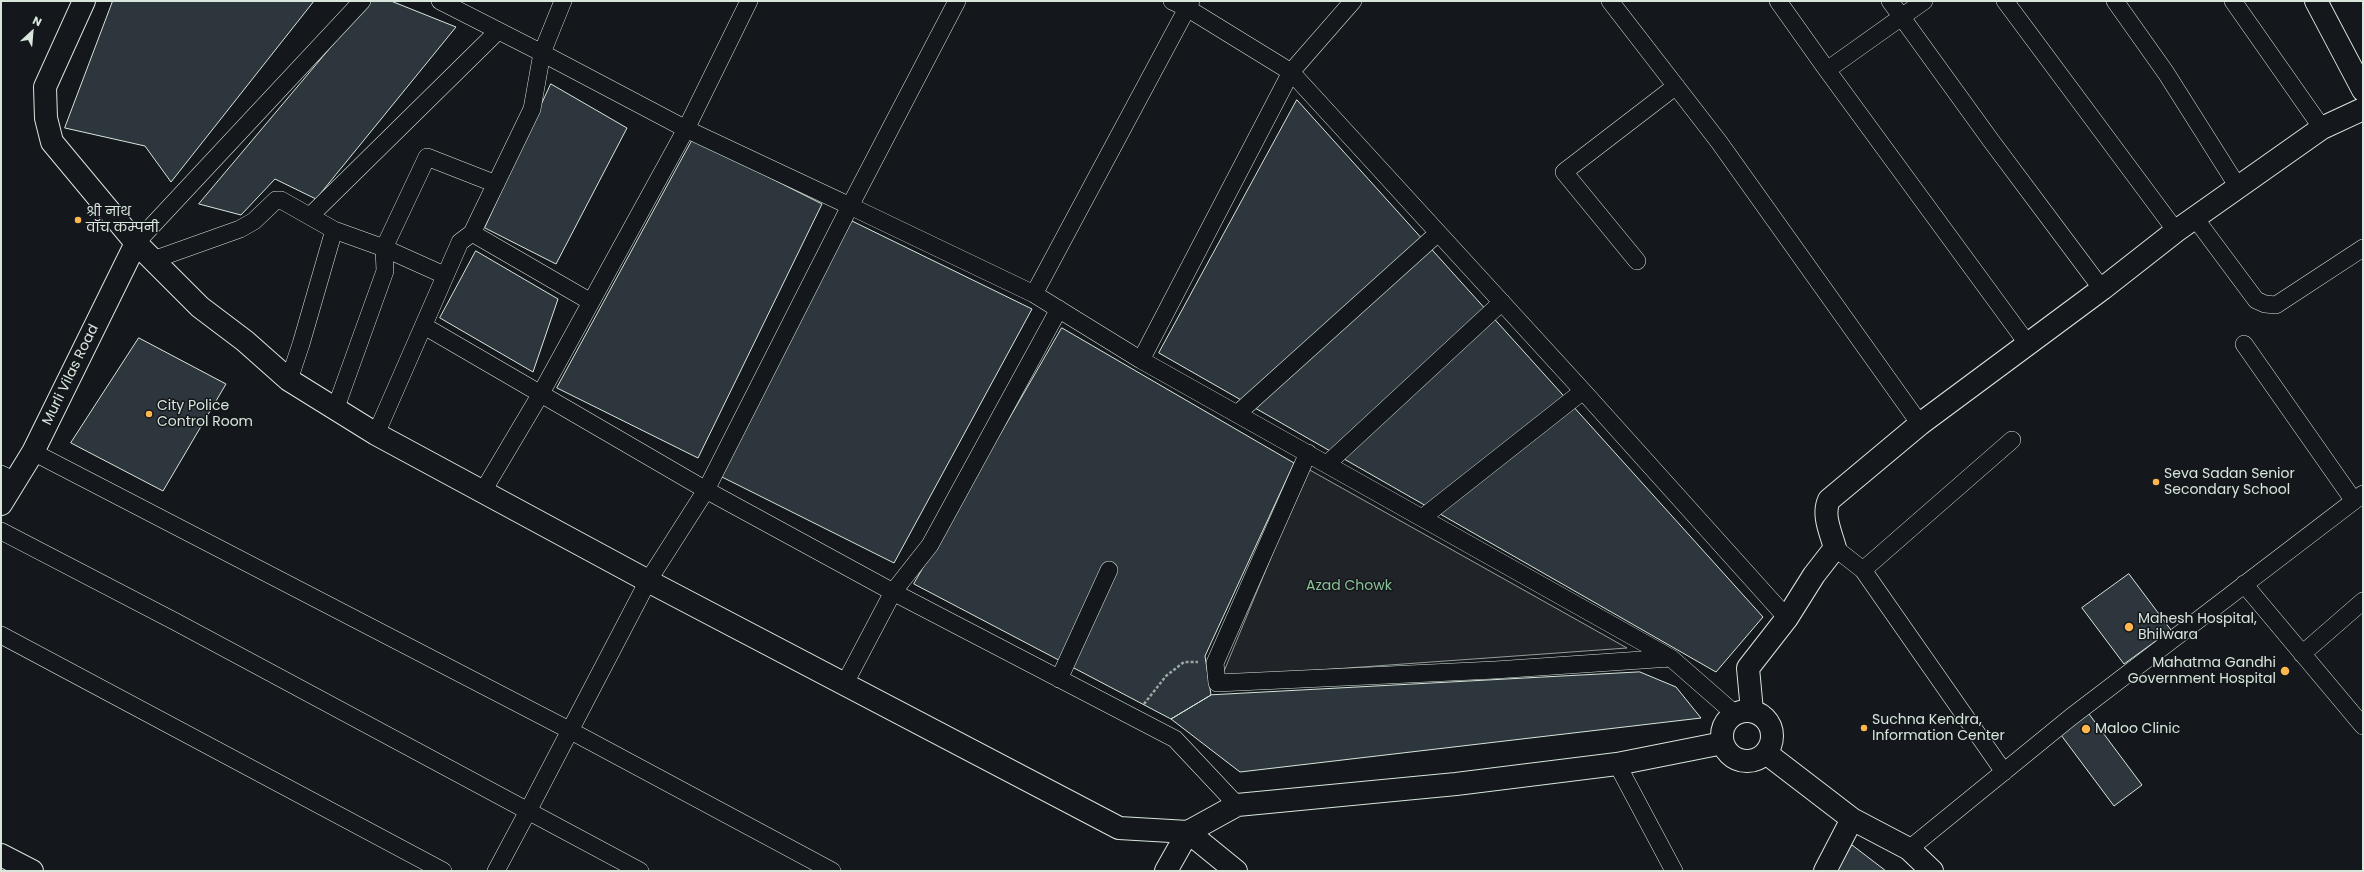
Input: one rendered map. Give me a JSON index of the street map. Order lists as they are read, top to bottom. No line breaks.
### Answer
{"streets":{"street":["Murli Vilas Road"]},"parks":["Azad Chowk"],"places":["श्री नाथ वॉच कम्पनी","City Police Control Room","Seva Sadan Senior Secondary School","Mahesh Hospital, Bhilwara","Mahatma Gandhi Government Hospital","Suchna Kendra, Information Center","Maloo Clinic"],"north":"top right"}
